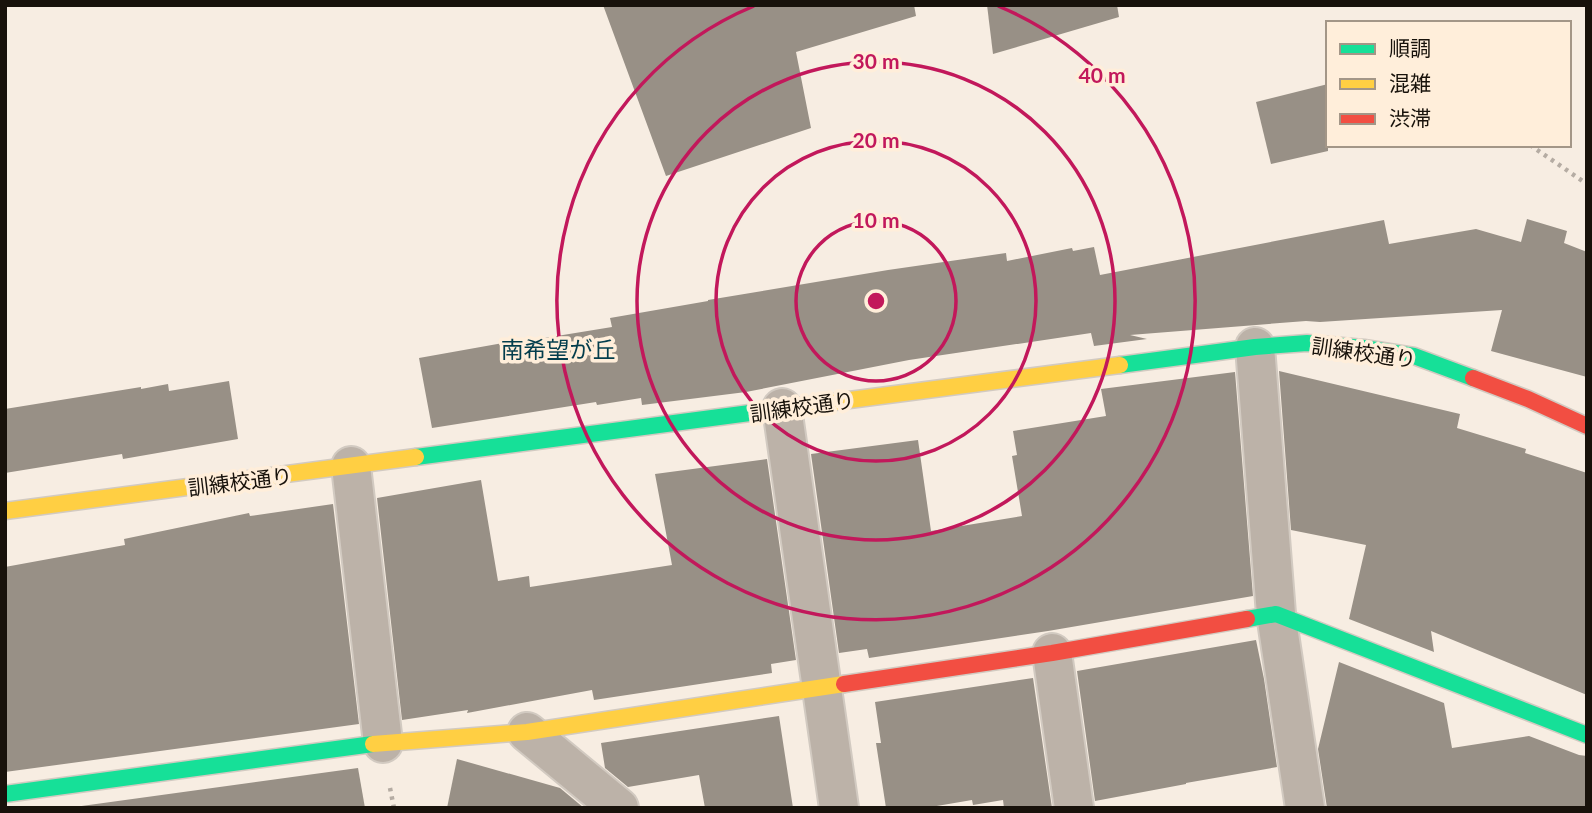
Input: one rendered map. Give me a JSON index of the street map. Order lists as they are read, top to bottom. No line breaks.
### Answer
{"streets":{"street":["訓練校通り"]},"districts":["南希望が丘"],"legend":["順調","混雑","渋滞"],"rings":["30 m","40 m","20 m","10 m"]}
